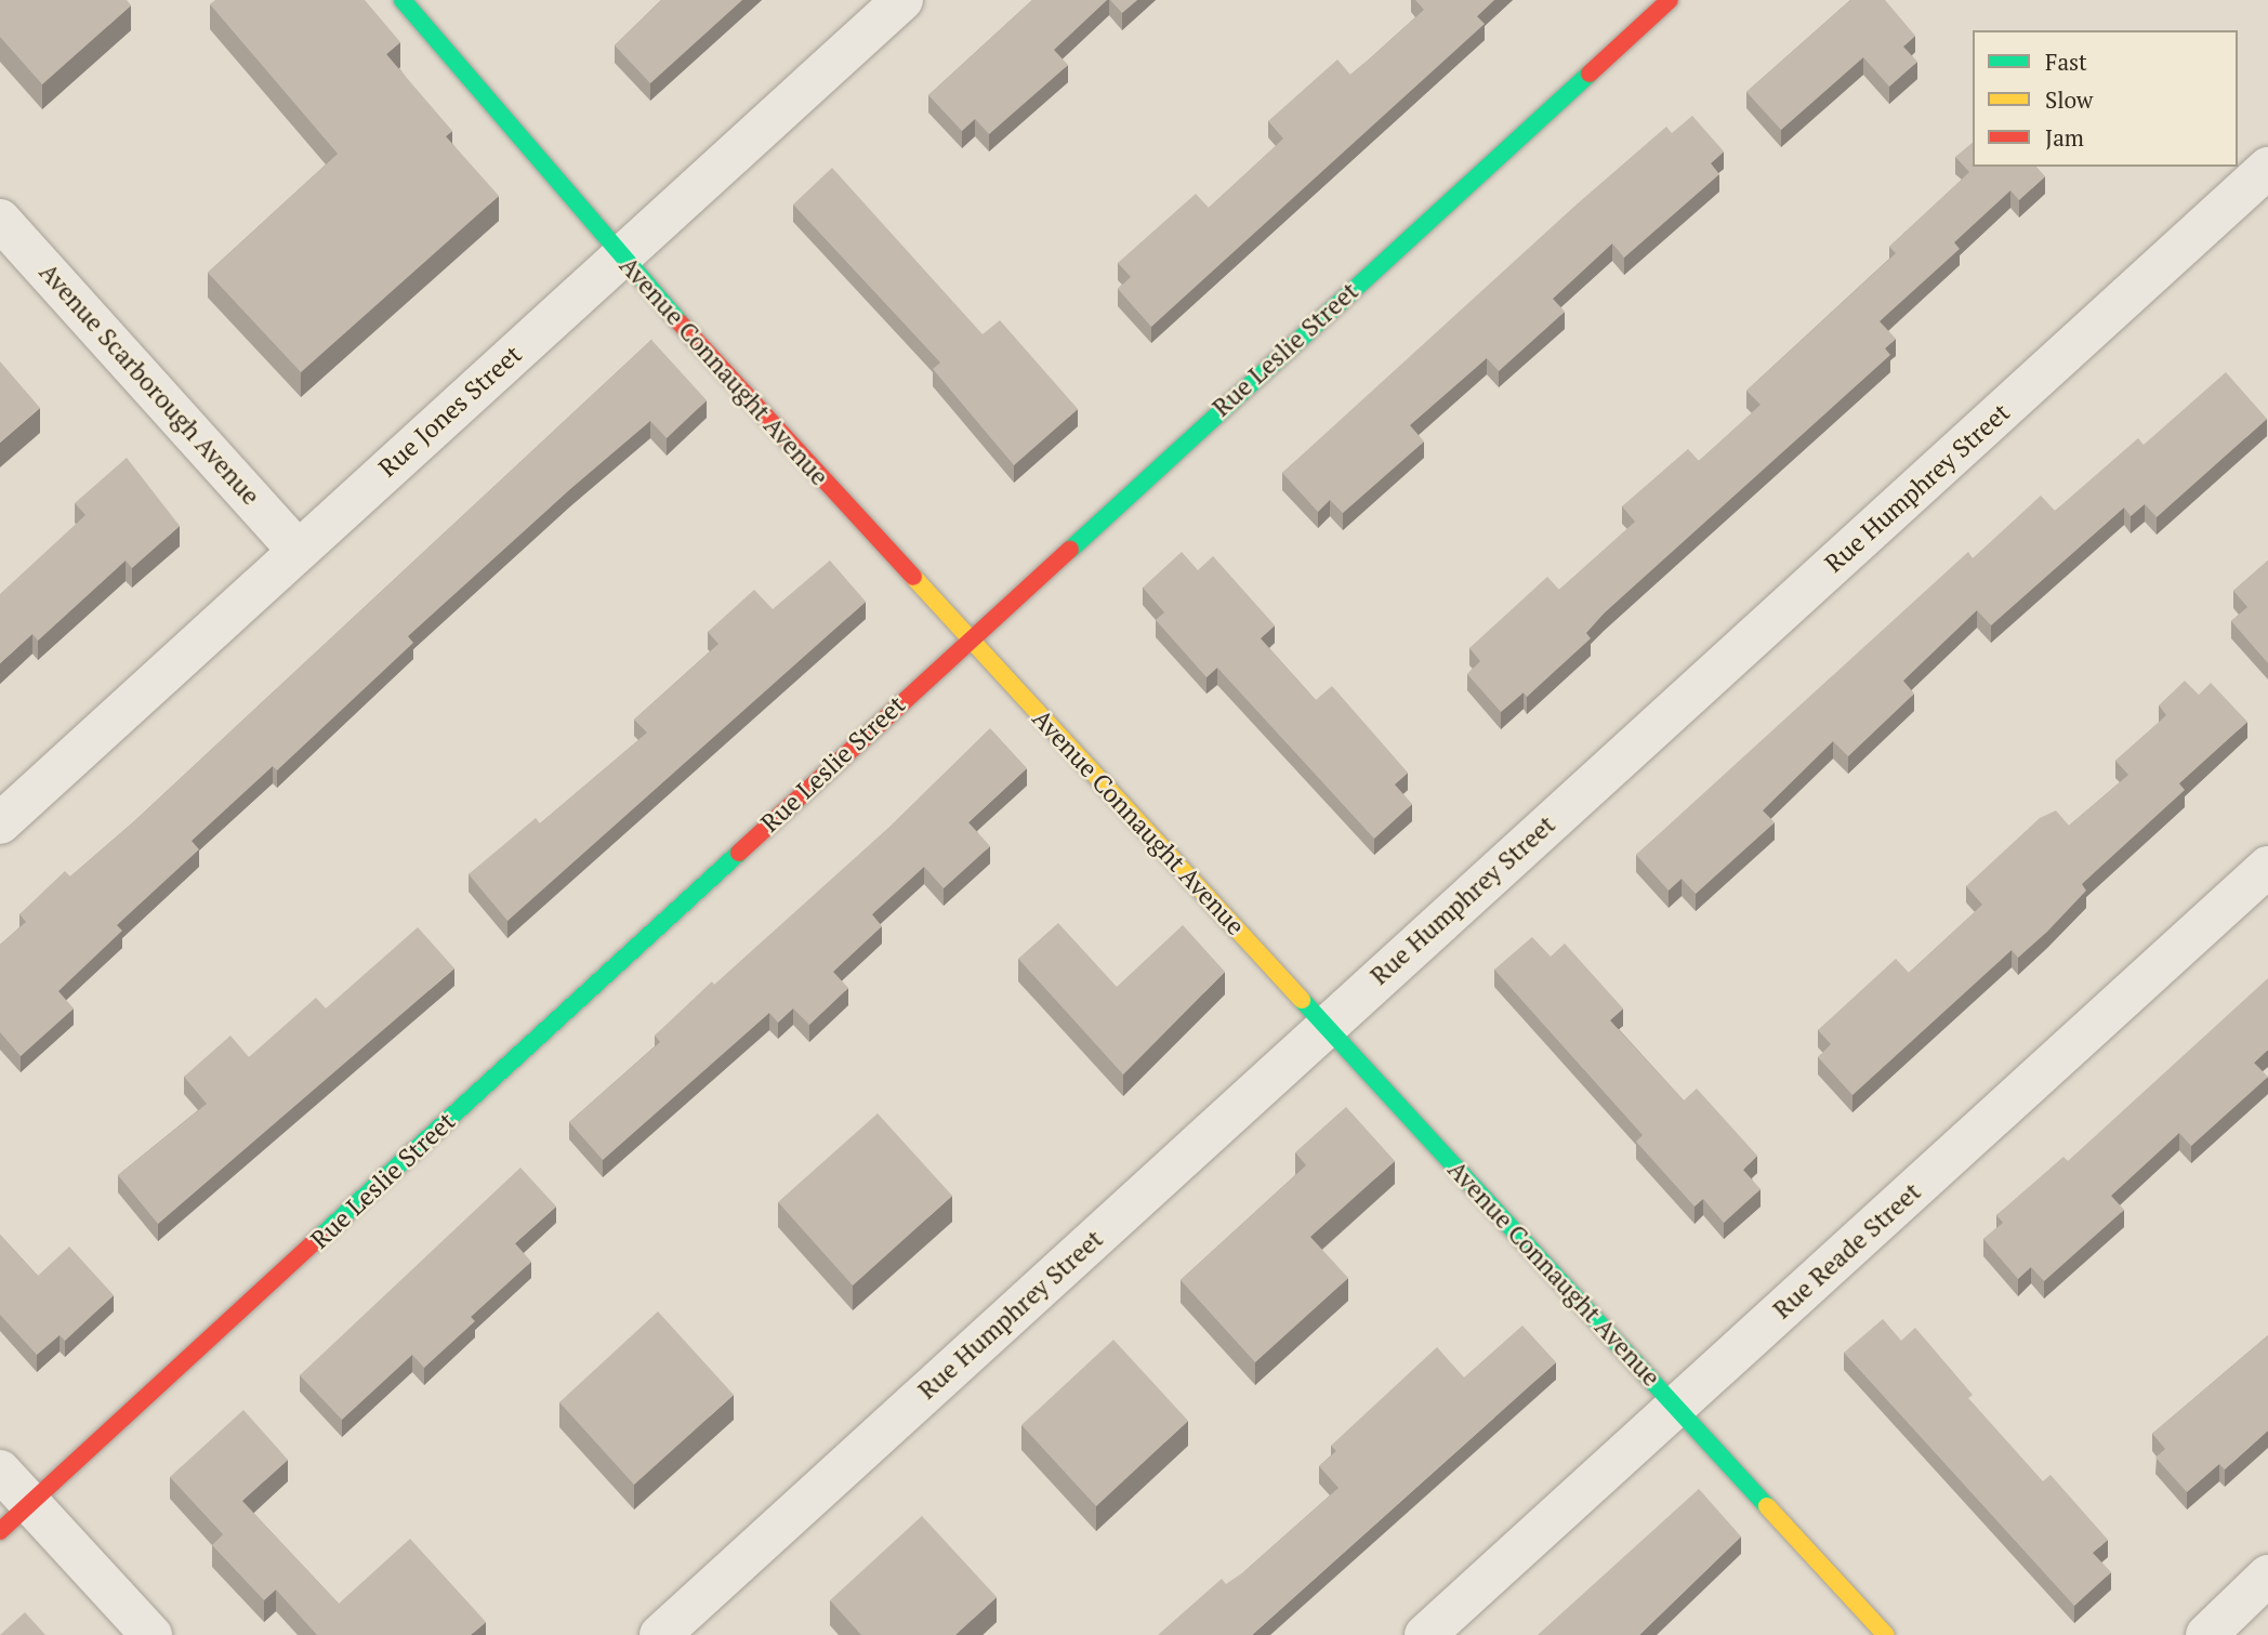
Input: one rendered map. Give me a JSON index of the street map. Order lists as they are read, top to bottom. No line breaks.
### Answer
{"streets":{"street":["Rue Leslie Street","Avenue Connaught Avenue","Avenue Scarborough Avenue","Rue Jones Street","Rue Humphrey Street","Rue Reade Street"]},"crossings":[["Rue Leslie Street","Avenue Connaught Avenue"],["Avenue Connaught Avenue","Rue Jones Street"],["Avenue Connaught Avenue","Rue Humphrey Street"],["Avenue Connaught Avenue","Rue Reade Street"],["Avenue Scarborough Avenue","Rue Jones Street"]],"legend":["Fast","Slow","Jam"]}
